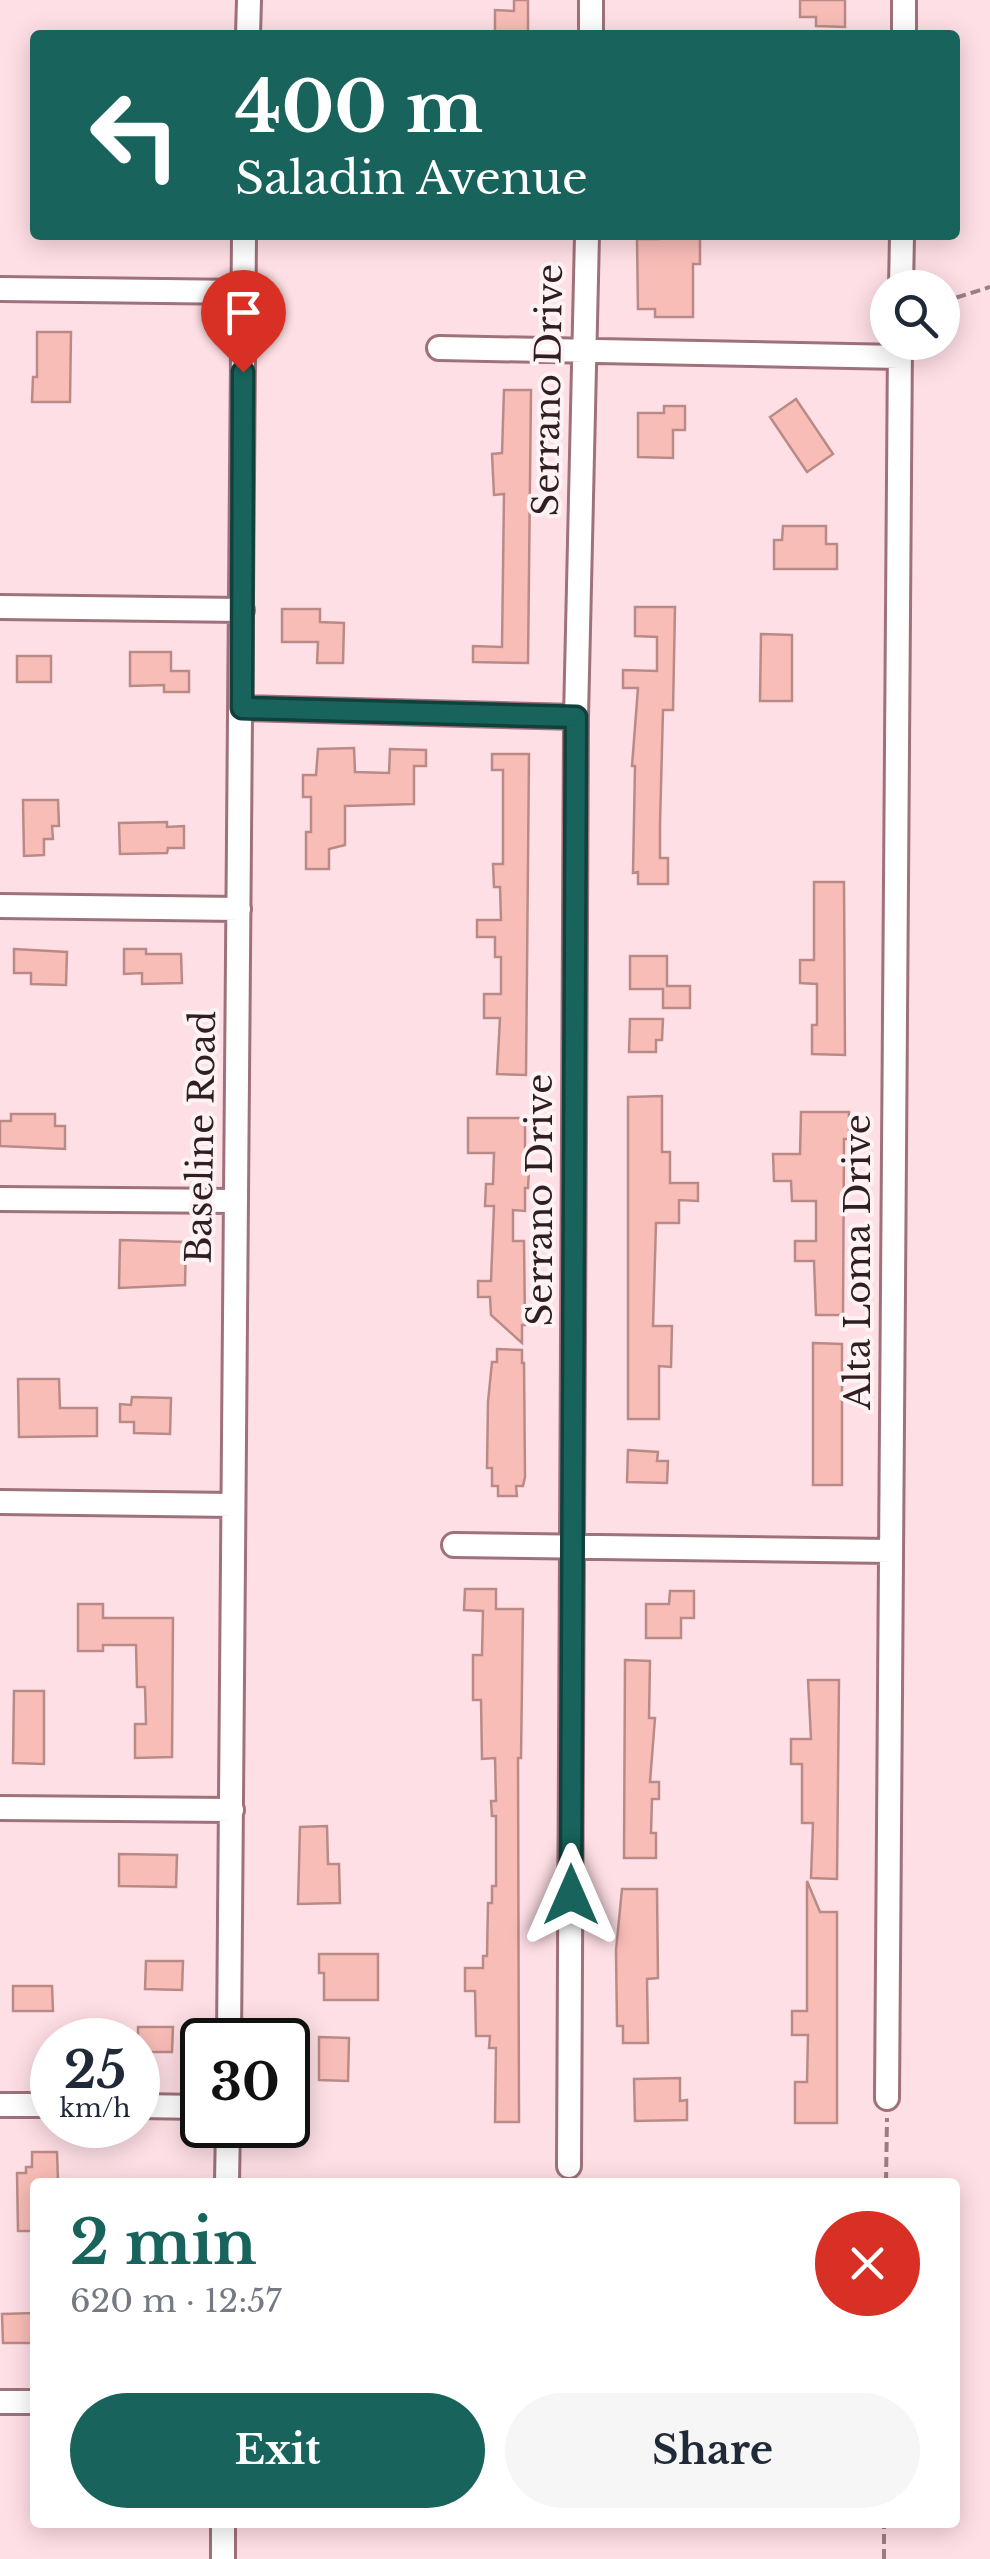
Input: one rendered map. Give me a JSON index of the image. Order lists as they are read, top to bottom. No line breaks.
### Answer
{"streets":{"street":["Serrano Drive","Baseline Road","Alta Loma Drive"]},"page":{"turn":["400 m","Saladin Avenue"],"speed":"25 km/h","limit":"30","heading":["2 min","620 m · 12:57"],"buttons":["Exit","Share"]}}
